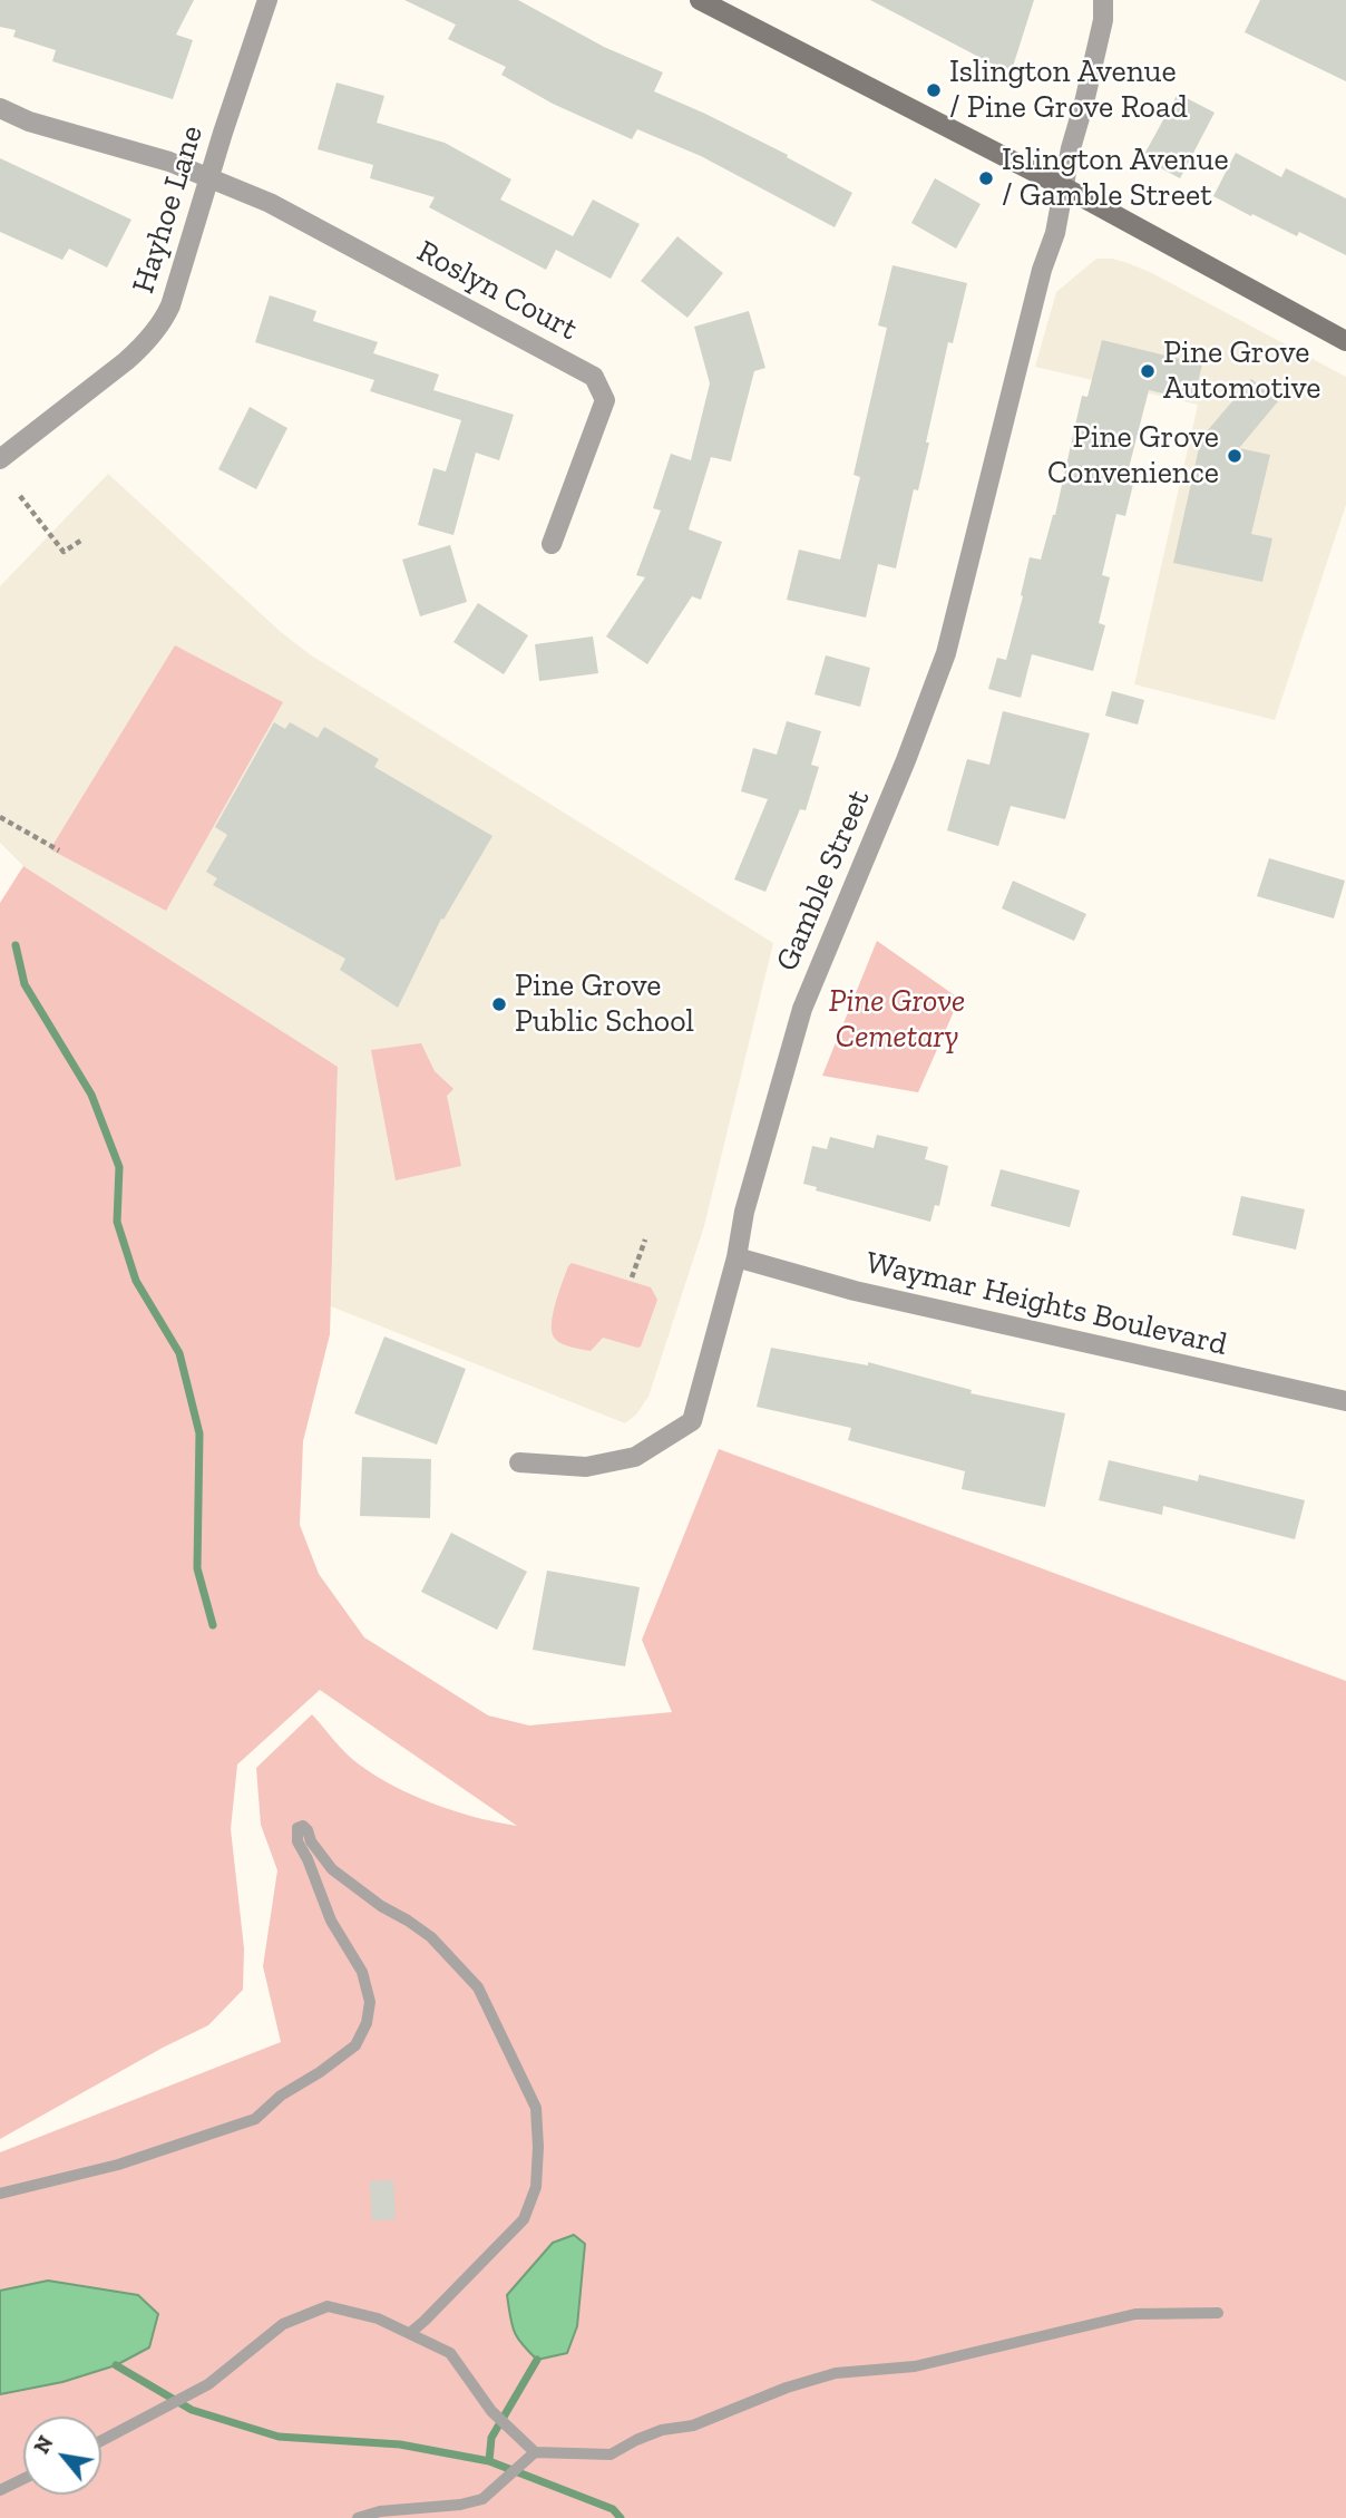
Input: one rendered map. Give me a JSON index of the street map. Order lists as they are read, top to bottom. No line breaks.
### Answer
{"streets":{"street":["Hayhoe Lane","Roslyn Court","Gamble Street","Waymar Heights Boulevard"]},"crossings":[["Hayhoe Lane","Roslyn Court"],["Gamble Street","Waymar Heights Boulevard"]],"parks":["Pine Grove Cemetary"],"places":["Islington Avenue / Pine Grove Road","Islington Avenue / Gamble Street","Pine Grove Automotive","Pine Grove Convenience","Pine Grove Public School"],"north":"top left"}
